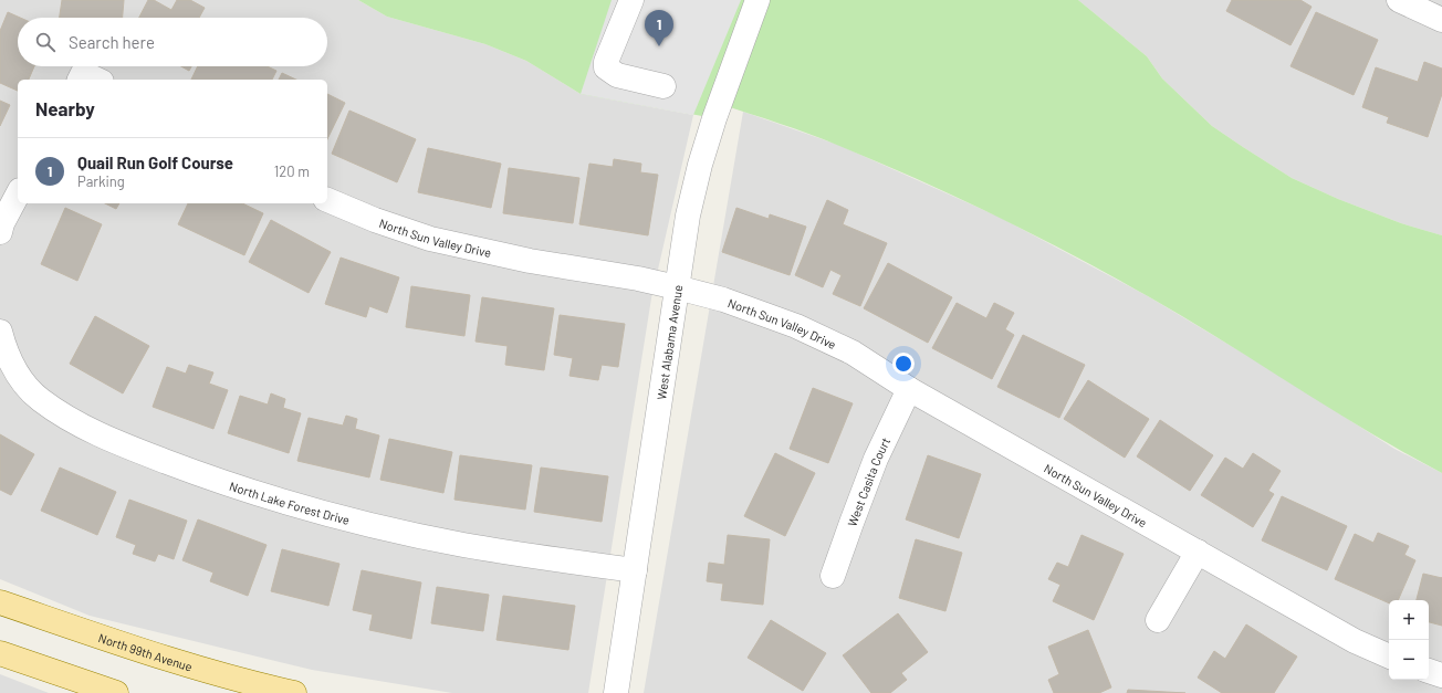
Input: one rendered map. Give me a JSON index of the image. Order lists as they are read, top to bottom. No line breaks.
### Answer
{"streets":{"main road":["North 99th Avenue"],"street":["North Sun Valley Drive","West Alabama Avenue","West Casita Court","North Lake Forest Drive"]},"crossings":[["North Sun Valley Drive","West Alabama Avenue"],["North Sun Valley Drive","West Casita Court"],["West Alabama Avenue","North Lake Forest Drive"]],"page":{"pins":"1","search":"Search here","heading":"Nearby","list":[{"mark":"1","name":"Quail Run Golf Course","note":"Parking","value":"120 m"}],"map_buttons":["+","−"]}}
